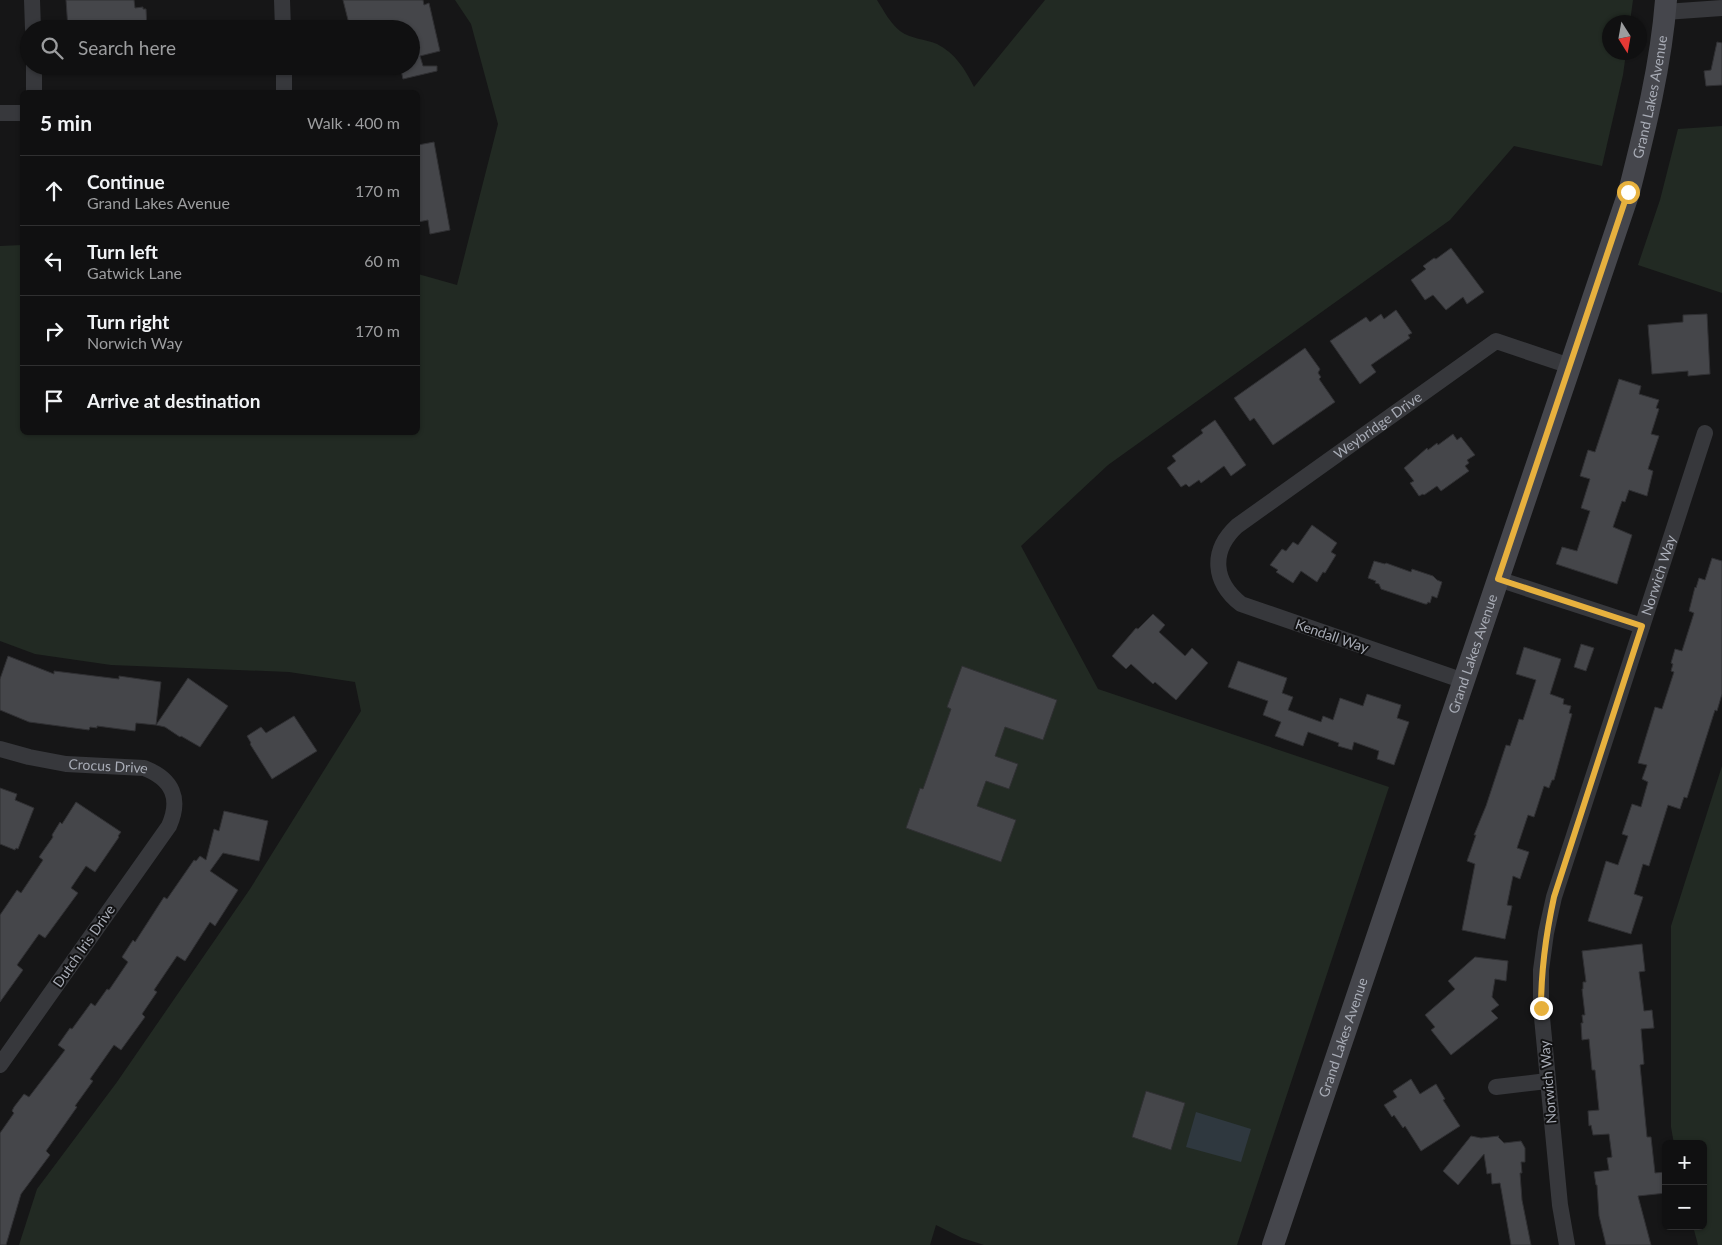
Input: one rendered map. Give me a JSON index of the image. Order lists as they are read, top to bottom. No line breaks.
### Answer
{"streets":{"street":["Grand Lakes Avenue","Weybridge Drive","Norwich Way","Kendall Way","Crocus Drive","Dutch Iris Drive"]},"crossings":[["Grand Lakes Avenue","Weybridge Drive"],["Grand Lakes Avenue","Kendall Way"],["Weybridge Drive","Kendall Way"],["Crocus Drive","Dutch Iris Drive"]],"north":"bottom","page":{"search":"Search here","heading":["5 min","Walk · 400 m"],"list":[["Continue","Grand Lakes Avenue","170 m"],["Turn left","Gatwick Lane","60 m"],["Turn right","Norwich Way","170 m"],"Arrive at destination"],"map_buttons":["+","−"]}}
